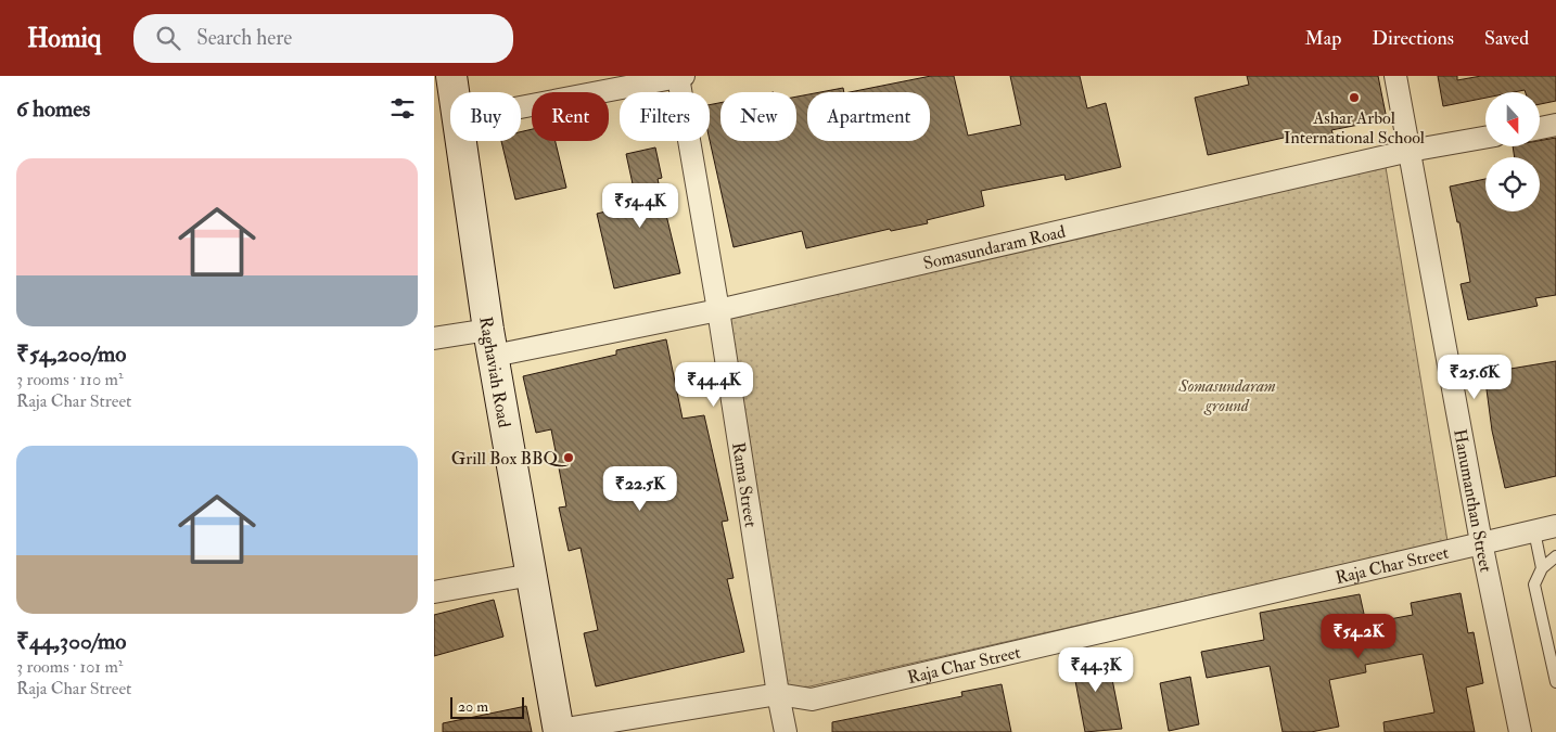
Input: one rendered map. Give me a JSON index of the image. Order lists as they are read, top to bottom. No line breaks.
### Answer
{"streets":{"street":["Somasundaram Road","Raghaviah Road","Rama Street","Hanumanthan Street","Raja Char Street"]},"crossings":[["Somasundaram Road","Raghaviah Road"],["Somasundaram Road","Rama Street"],["Somasundaram Road","Hanumanthan Street"],["Raghaviah Road","Raja Char Street"],["Rama Street","Raja Char Street"],["Hanumanthan Street","Raja Char Street"]],"parks":["Somasundaram ground"],"places":["Ashar Arbol International School","Grill Box BBQ"],"scale_bar":"20 m","north":"bottom","page":{"header":"Homiq","search":"Search here","nav":["Map","Directions","Saved"],"heading":"6 homes","chip":["Buy","Rent","Filters","New","Apartment"],"list":[{"name":"₹54,200/mo","note":"3 rooms · 110 m² · Raja Char Street"},{"name":"₹44,300/mo","note":"3 rooms · 101 m² · Raja Char Street"}],"price":["₹54.4K","₹25.6K","₹44.4K","₹22.5K","₹54.2K","₹44.3K"],"scale":"20 m"}}
